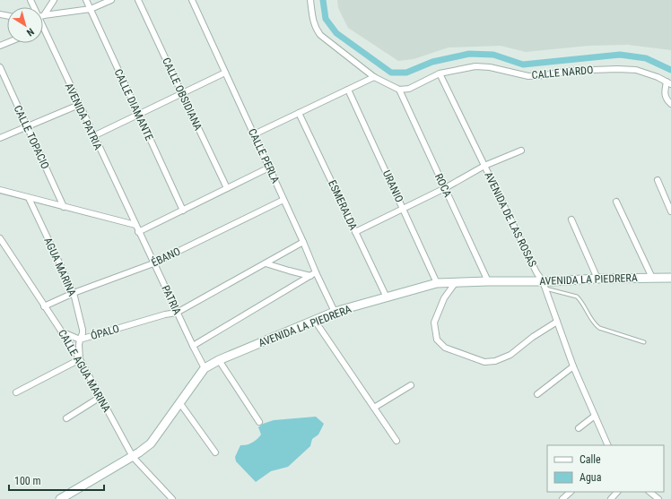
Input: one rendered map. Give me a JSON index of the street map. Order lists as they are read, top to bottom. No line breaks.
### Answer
{"streets":{"street":["CALLE NARDO","CALLE OBSIDIANA","CALLE DIAMANTE","AVENIDA PATRIA","CALLE TOPACIO","CALLE PERLA","ROCA","URANIO","ESMERALDA","AVENIDA DE LAS ROSAS","ÉBANO","AGUA MARINA","AVENIDA LA PIEDRERA","PATRIA","ÓPALO","CALLE AGUA MARINA"]},"crossings":[["CALLE NARDO","ROCA"],["CALLE NARDO","AVENIDA DE LAS ROSAS"],["AVENIDA PATRIA","PATRIA"],["CALLE PERLA","ÉBANO"],["CALLE PERLA","AVENIDA LA PIEDRERA"],["ROCA","AVENIDA LA PIEDRERA"],["URANIO","AVENIDA LA PIEDRERA"],["ESMERALDA","AVENIDA LA PIEDRERA"],["AVENIDA DE LAS ROSAS","AVENIDA LA PIEDRERA"],["ÉBANO","AGUA MARINA"],["ÉBANO","PATRIA"],["ÉBANO","CALLE AGUA MARINA"],["AGUA MARINA","ÓPALO"],["AVENIDA LA PIEDRERA","PATRIA"],["AVENIDA LA PIEDRERA","CALLE AGUA MARINA"],["PATRIA","ÓPALO"],["ÓPALO","CALLE AGUA MARINA"]],"legend":["Calle","Agua"],"scale_bar":"100 m","north":"bottom right"}
